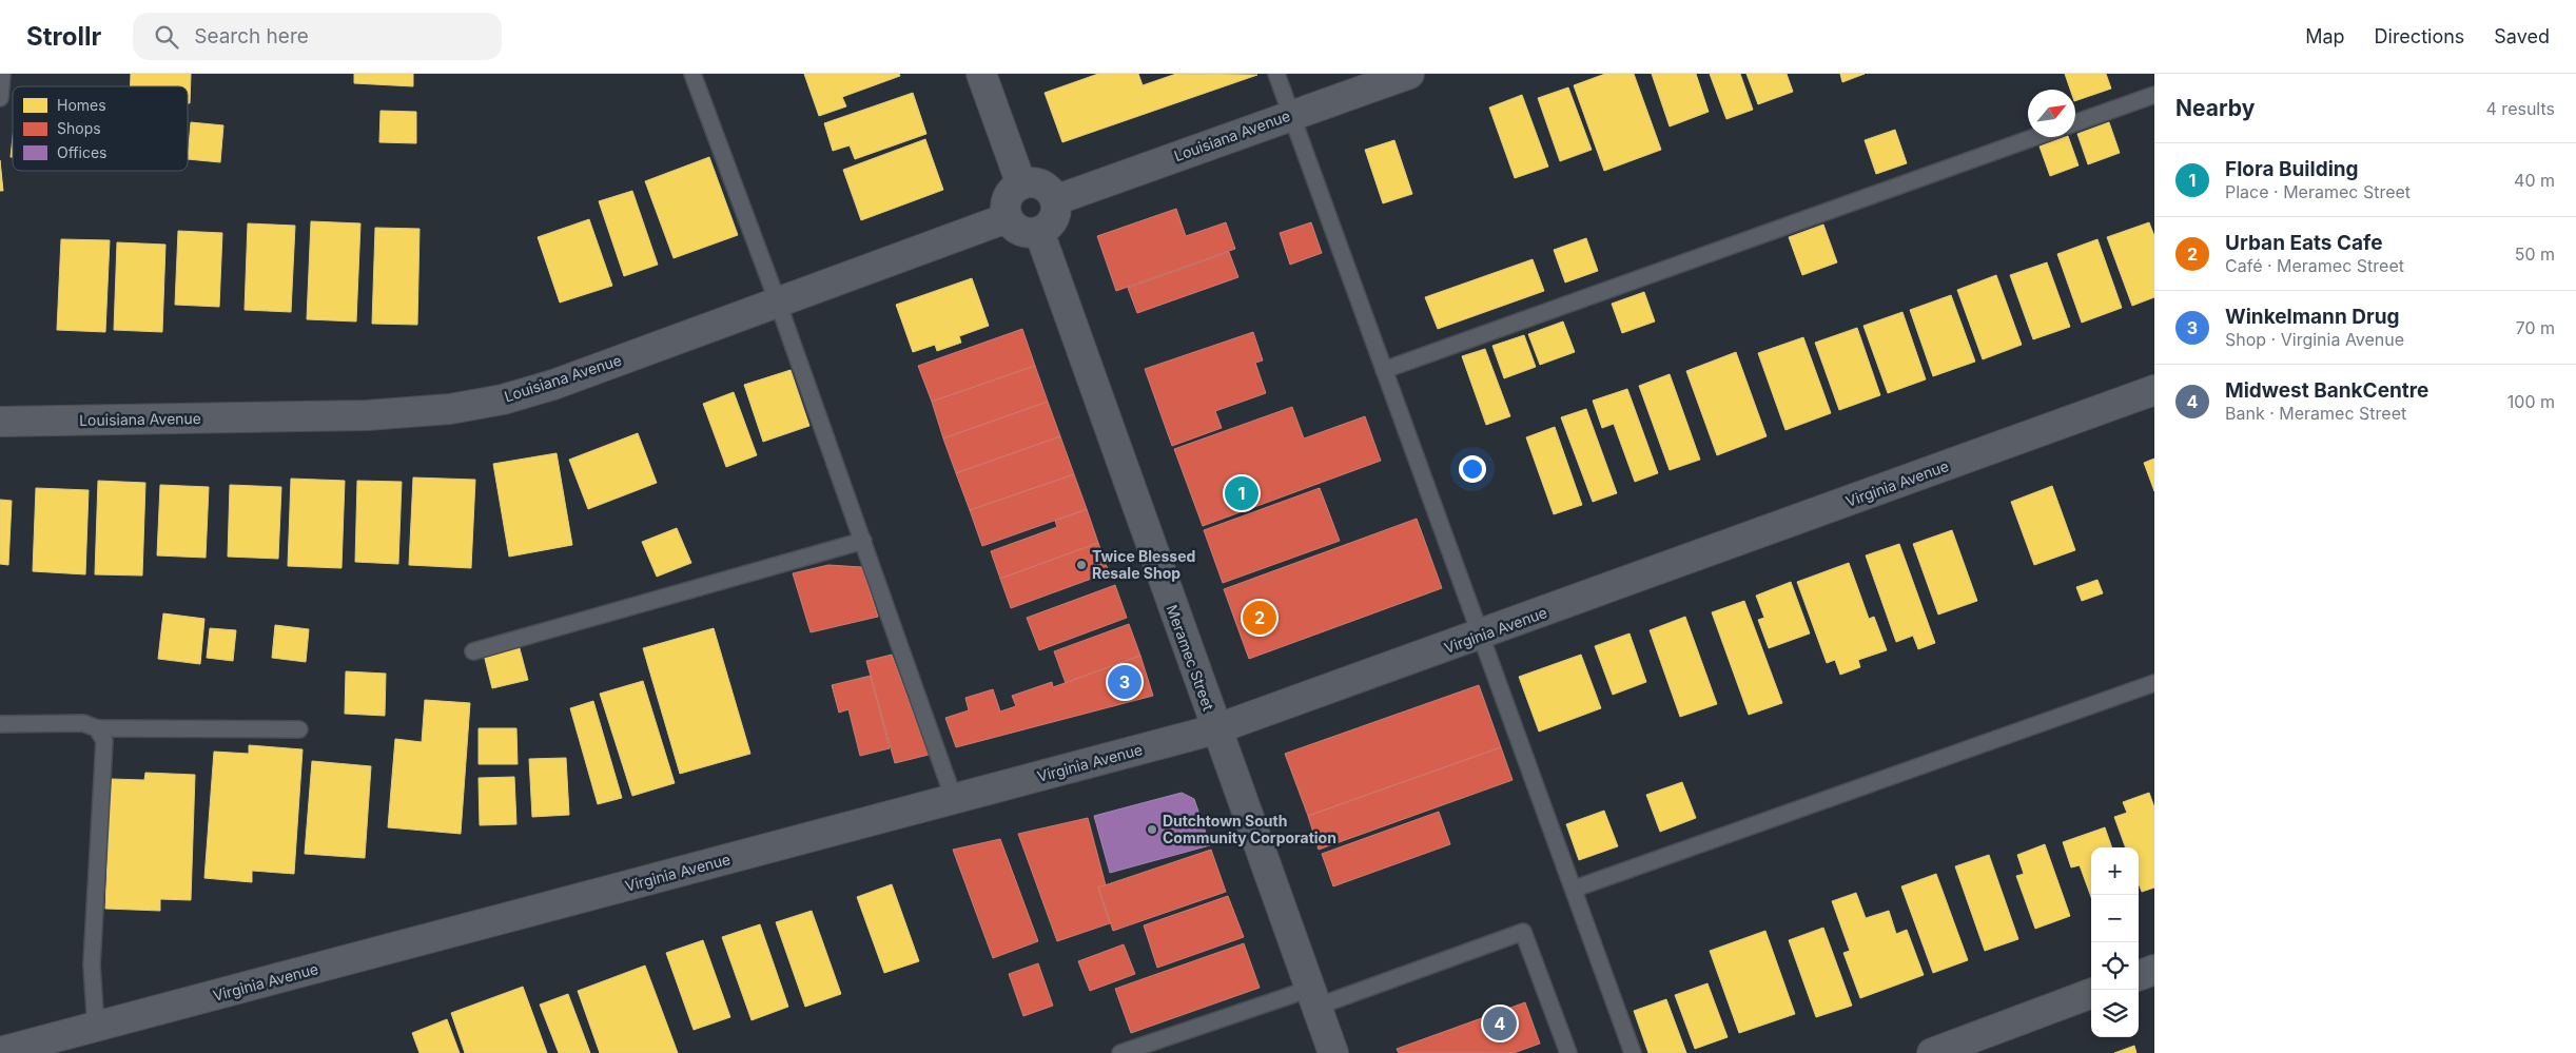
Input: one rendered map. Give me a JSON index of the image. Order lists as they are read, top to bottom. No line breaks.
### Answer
{"streets":{"street":["Louisiana Avenue","Virginia Avenue","Meramec Street"]},"crossings":[["Louisiana Avenue","Meramec Street"],["Virginia Avenue","Meramec Street"]],"places":["Twice Blessed Resale Shop","Dutchtown South Community Corporation"],"legend":["Homes","Shops","Offices"],"north":"top right","page":{"header":"Strollr","search":"Search here","nav":["Map","Directions","Saved"],"heading":["Nearby","4 results"],"list":[{"mark":"1","name":"Flora Building","note":"Place · Meramec Street","value":"40 m"},{"mark":"2","name":"Urban Eats Cafe","note":"Café · Meramec Street","value":"50 m"},{"mark":"3","name":"Winkelmann Drug","note":"Shop · Virginia Avenue","value":"70 m"},{"mark":"4","name":"Midwest BankCentre","note":"Bank · Meramec Street","value":"100 m"}],"pins":["1","2","3","4"],"map_buttons":["+","−"]}}
